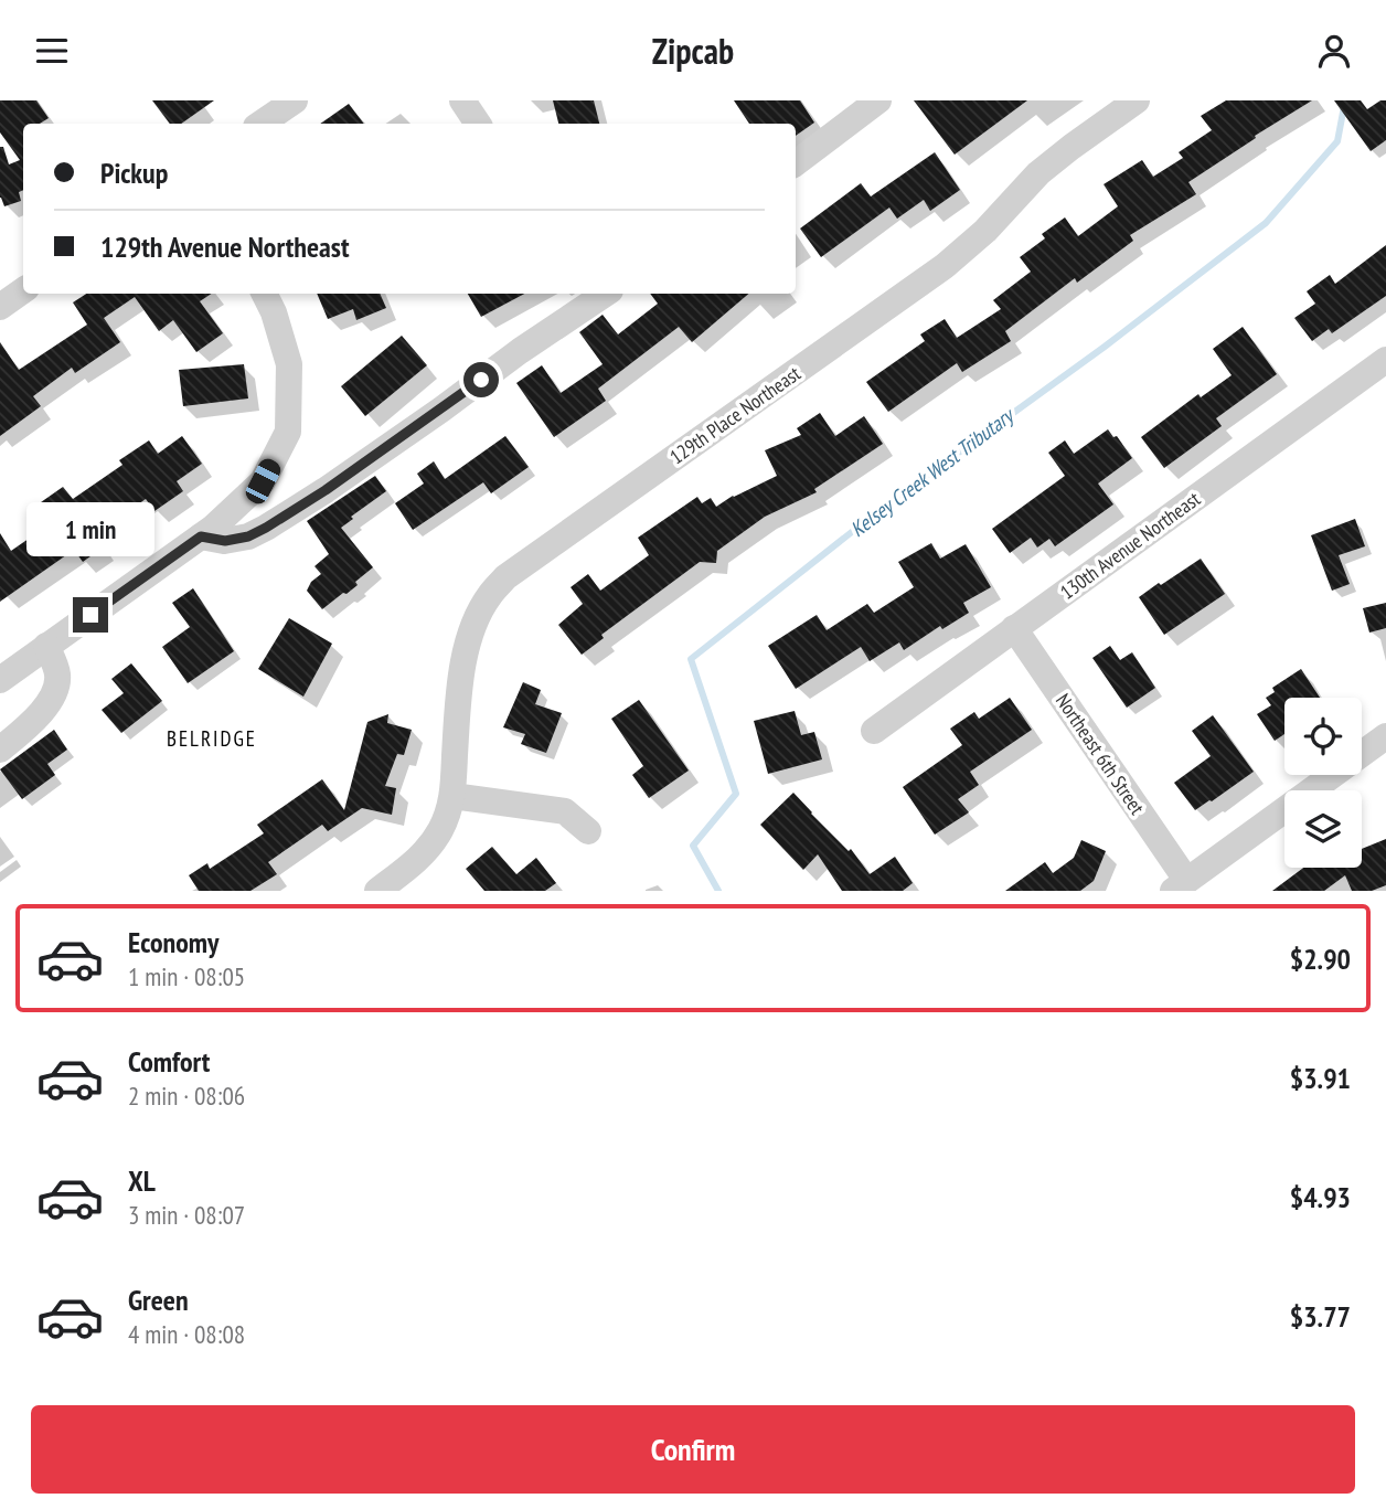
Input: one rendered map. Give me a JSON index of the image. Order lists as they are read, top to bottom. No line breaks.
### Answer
{"streets":{"street":["129th Place Northeast","130th Avenue Northeast","Northeast 6th Street"]},"crossings":[["130th Avenue Northeast","Northeast 6th Street"]],"districts":["BELRIDGE"],"water":["Kelsey Creek West Tributary"],"page":{"header":"Zipcab","banner":["Pickup","129th Avenue Northeast"],"bubble":"1 min","list":[{"name":"Economy","note":"1 min · 08:05","value":"$2.90"},{"name":"Comfort","note":"2 min · 08:06","value":"$3.91"},{"name":"XL","note":"3 min · 08:07","value":"$4.93"},{"name":"Green","note":"4 min · 08:08","value":"$3.77"}],"buttons":"Confirm"}}
